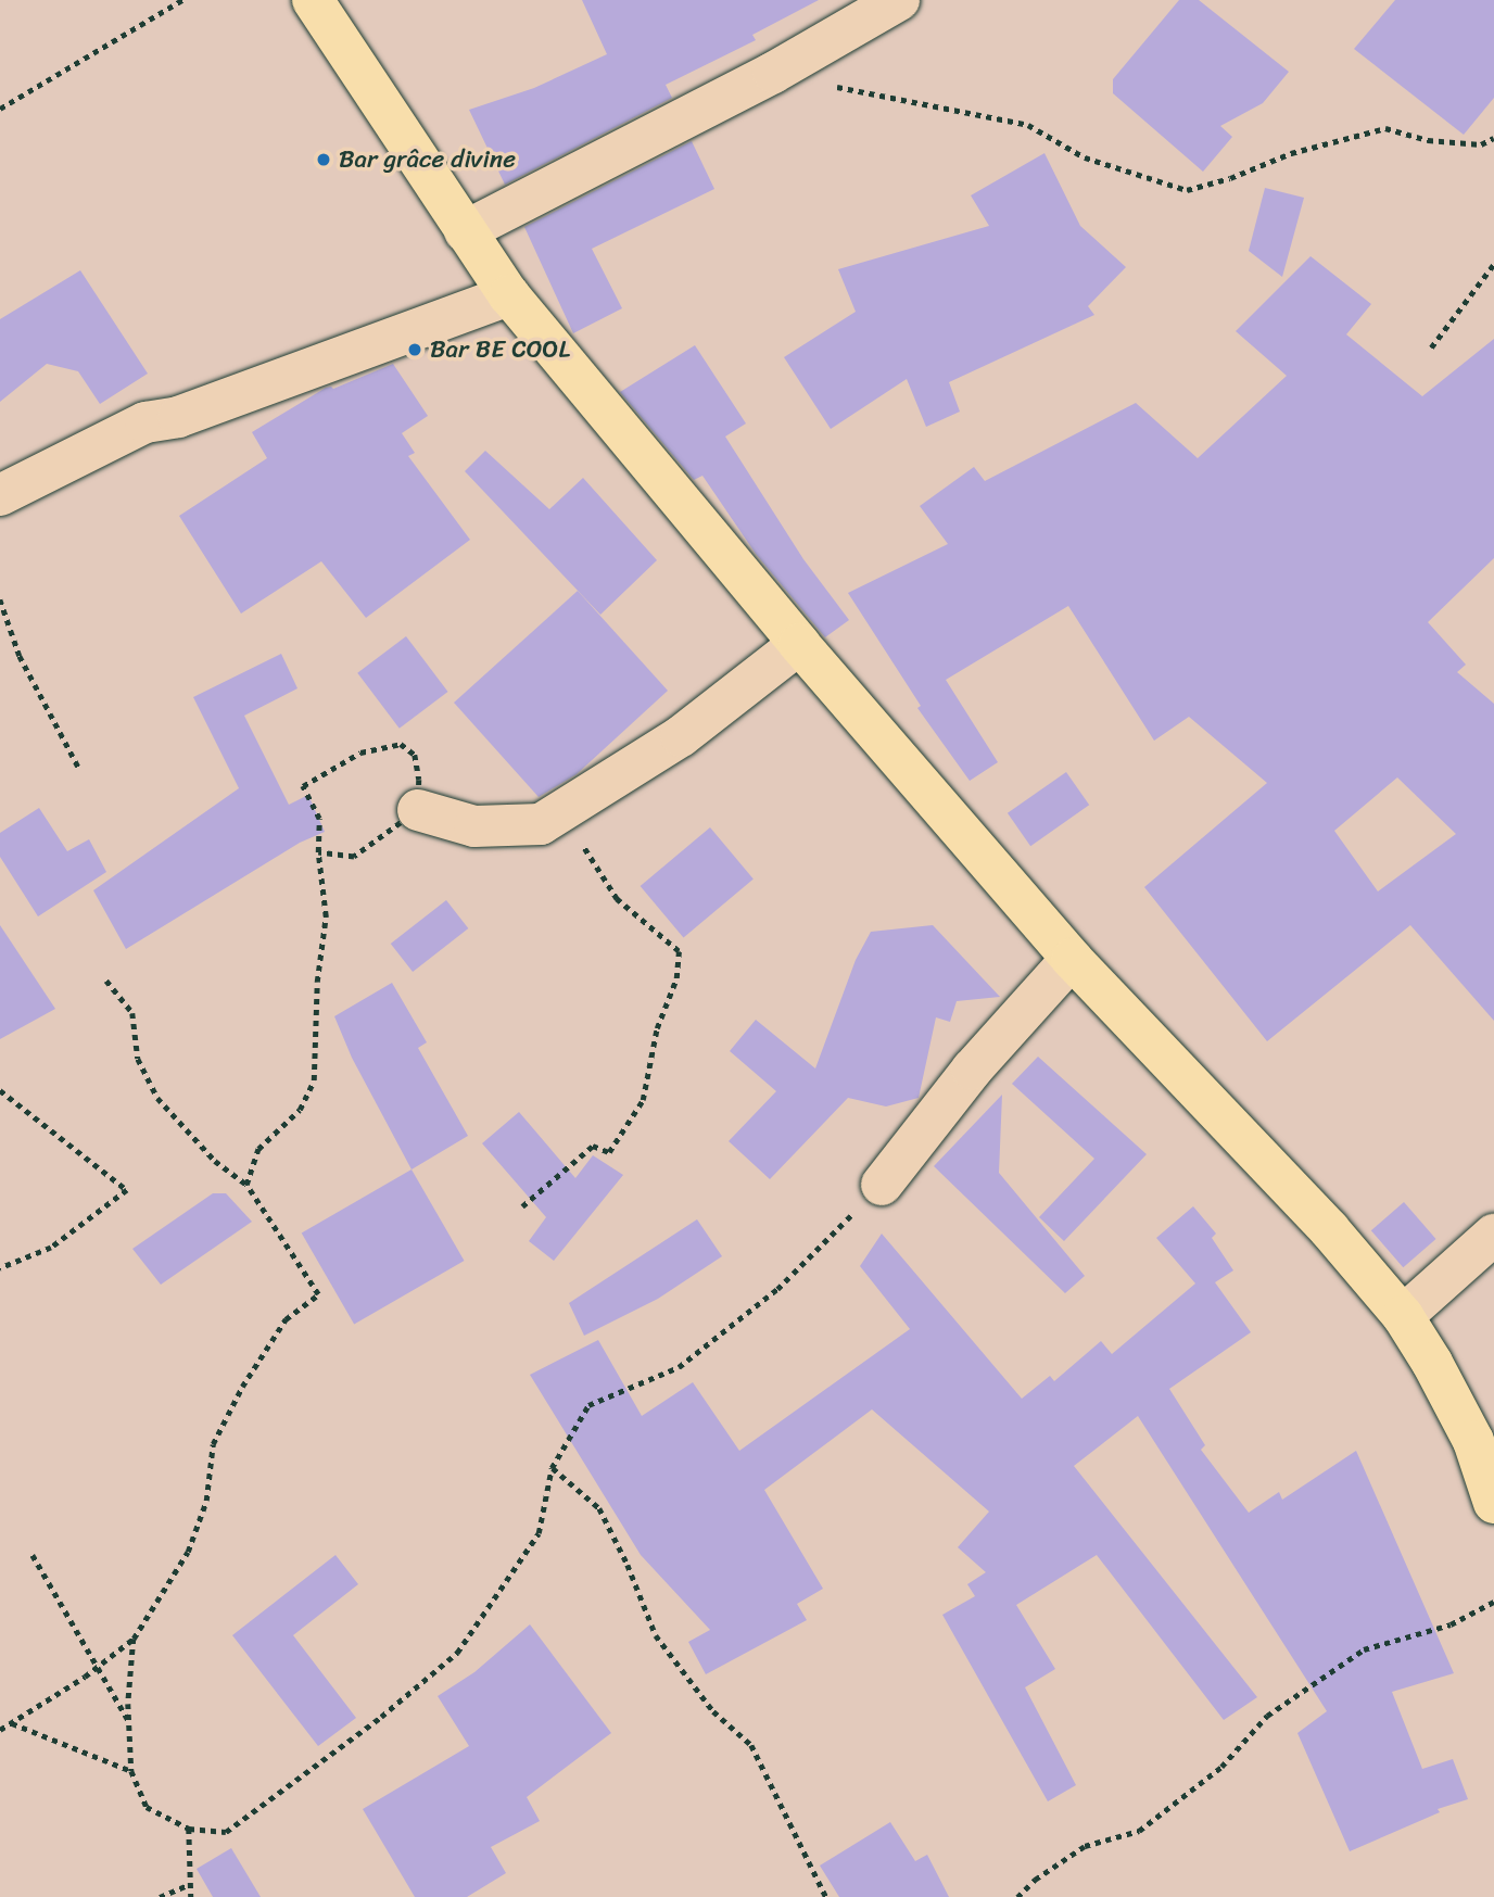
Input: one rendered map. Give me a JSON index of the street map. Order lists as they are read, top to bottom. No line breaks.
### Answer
{"places":["Bar grâce divine","Bar BE COOL"]}
